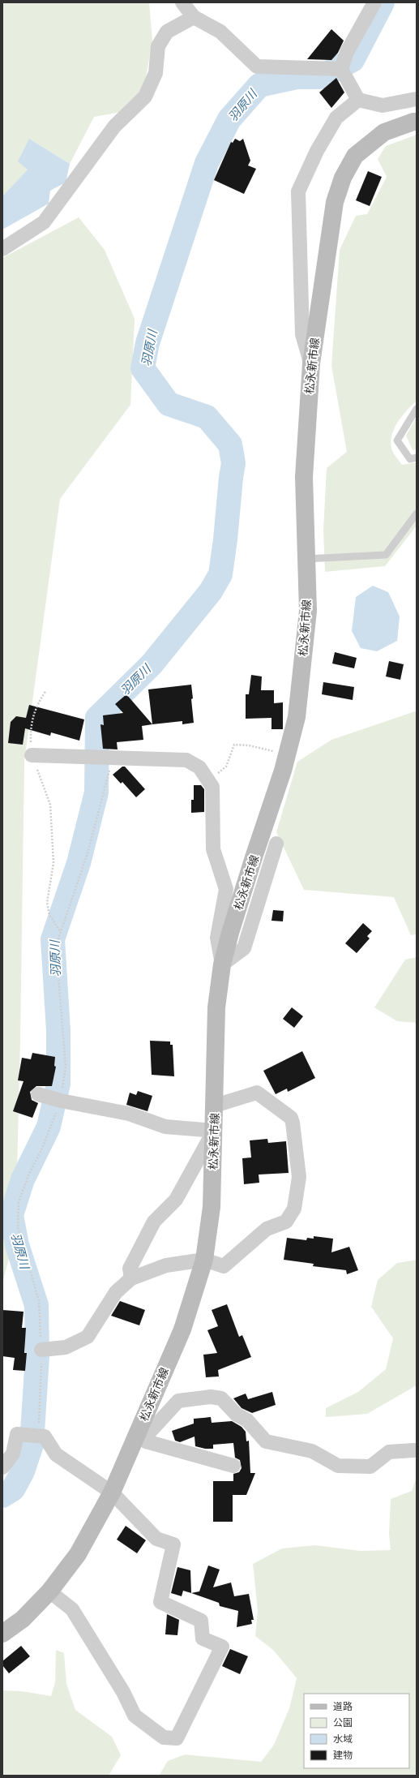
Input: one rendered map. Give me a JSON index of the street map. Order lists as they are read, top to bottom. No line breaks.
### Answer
{"streets":{"main road":["松永新市線"]},"water":["羽原川"],"legend":["道路","公園","水域","建物"]}
